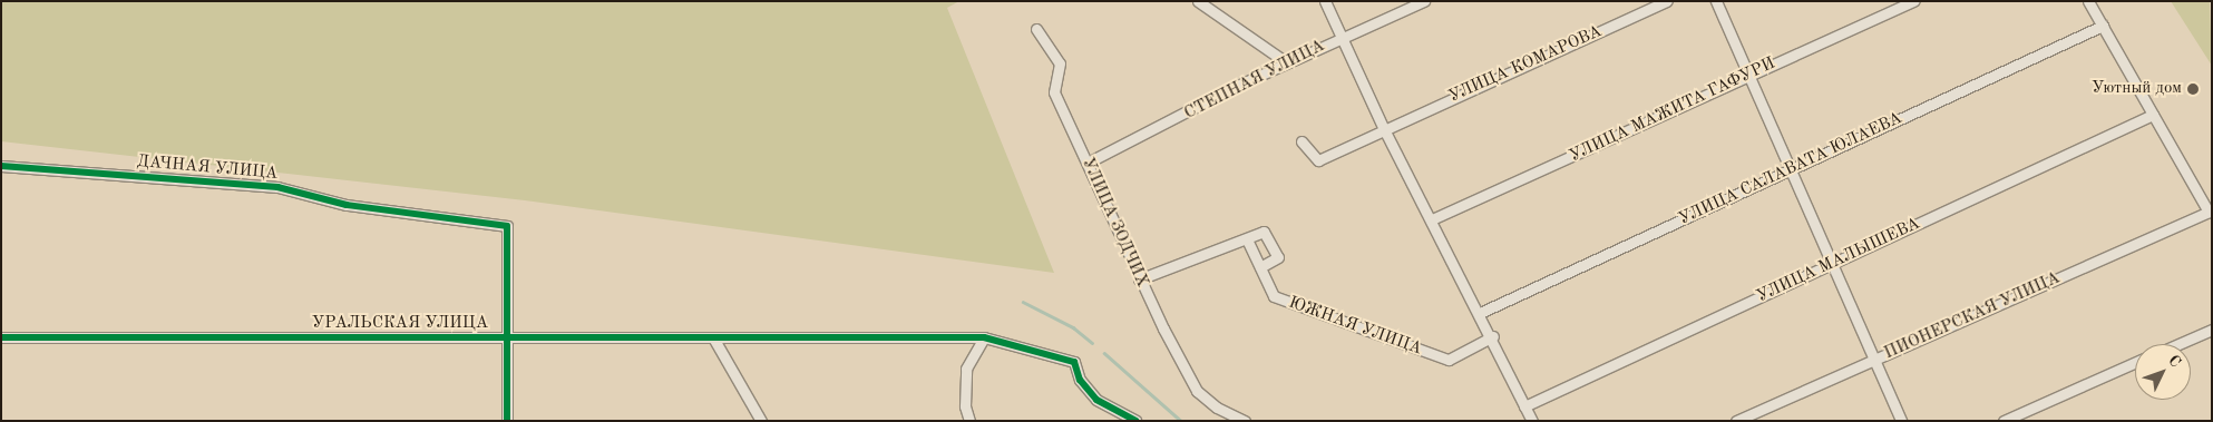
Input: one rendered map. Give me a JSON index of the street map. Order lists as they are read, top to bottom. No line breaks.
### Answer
{"streets":{"street":["УЛИЦА КОМАРОВА","СТЕПНАЯ УЛИЦА","УЛИЦА МАЖИТА ГАФУРИ","ДАЧНАЯ УЛИЦА","УЛИЦА САЛАВАТА ЮЛАЕВА","УЛИЦА ЗОДЧИХ","УЛИЦА МАЛЫШЕВА","ПИОНЕРСКАЯ УЛИЦА","УРАЛЬСКАЯ УЛИЦА","ЮЖНАЯ УЛИЦА"]},"crossings":[["СТЕПНАЯ УЛИЦА","УЛИЦА ЗОДЧИХ"],["ДАЧНАЯ УЛИЦА","УРАЛЬСКАЯ УЛИЦА"]],"places":["Уютный дом"],"north":"top right"}
